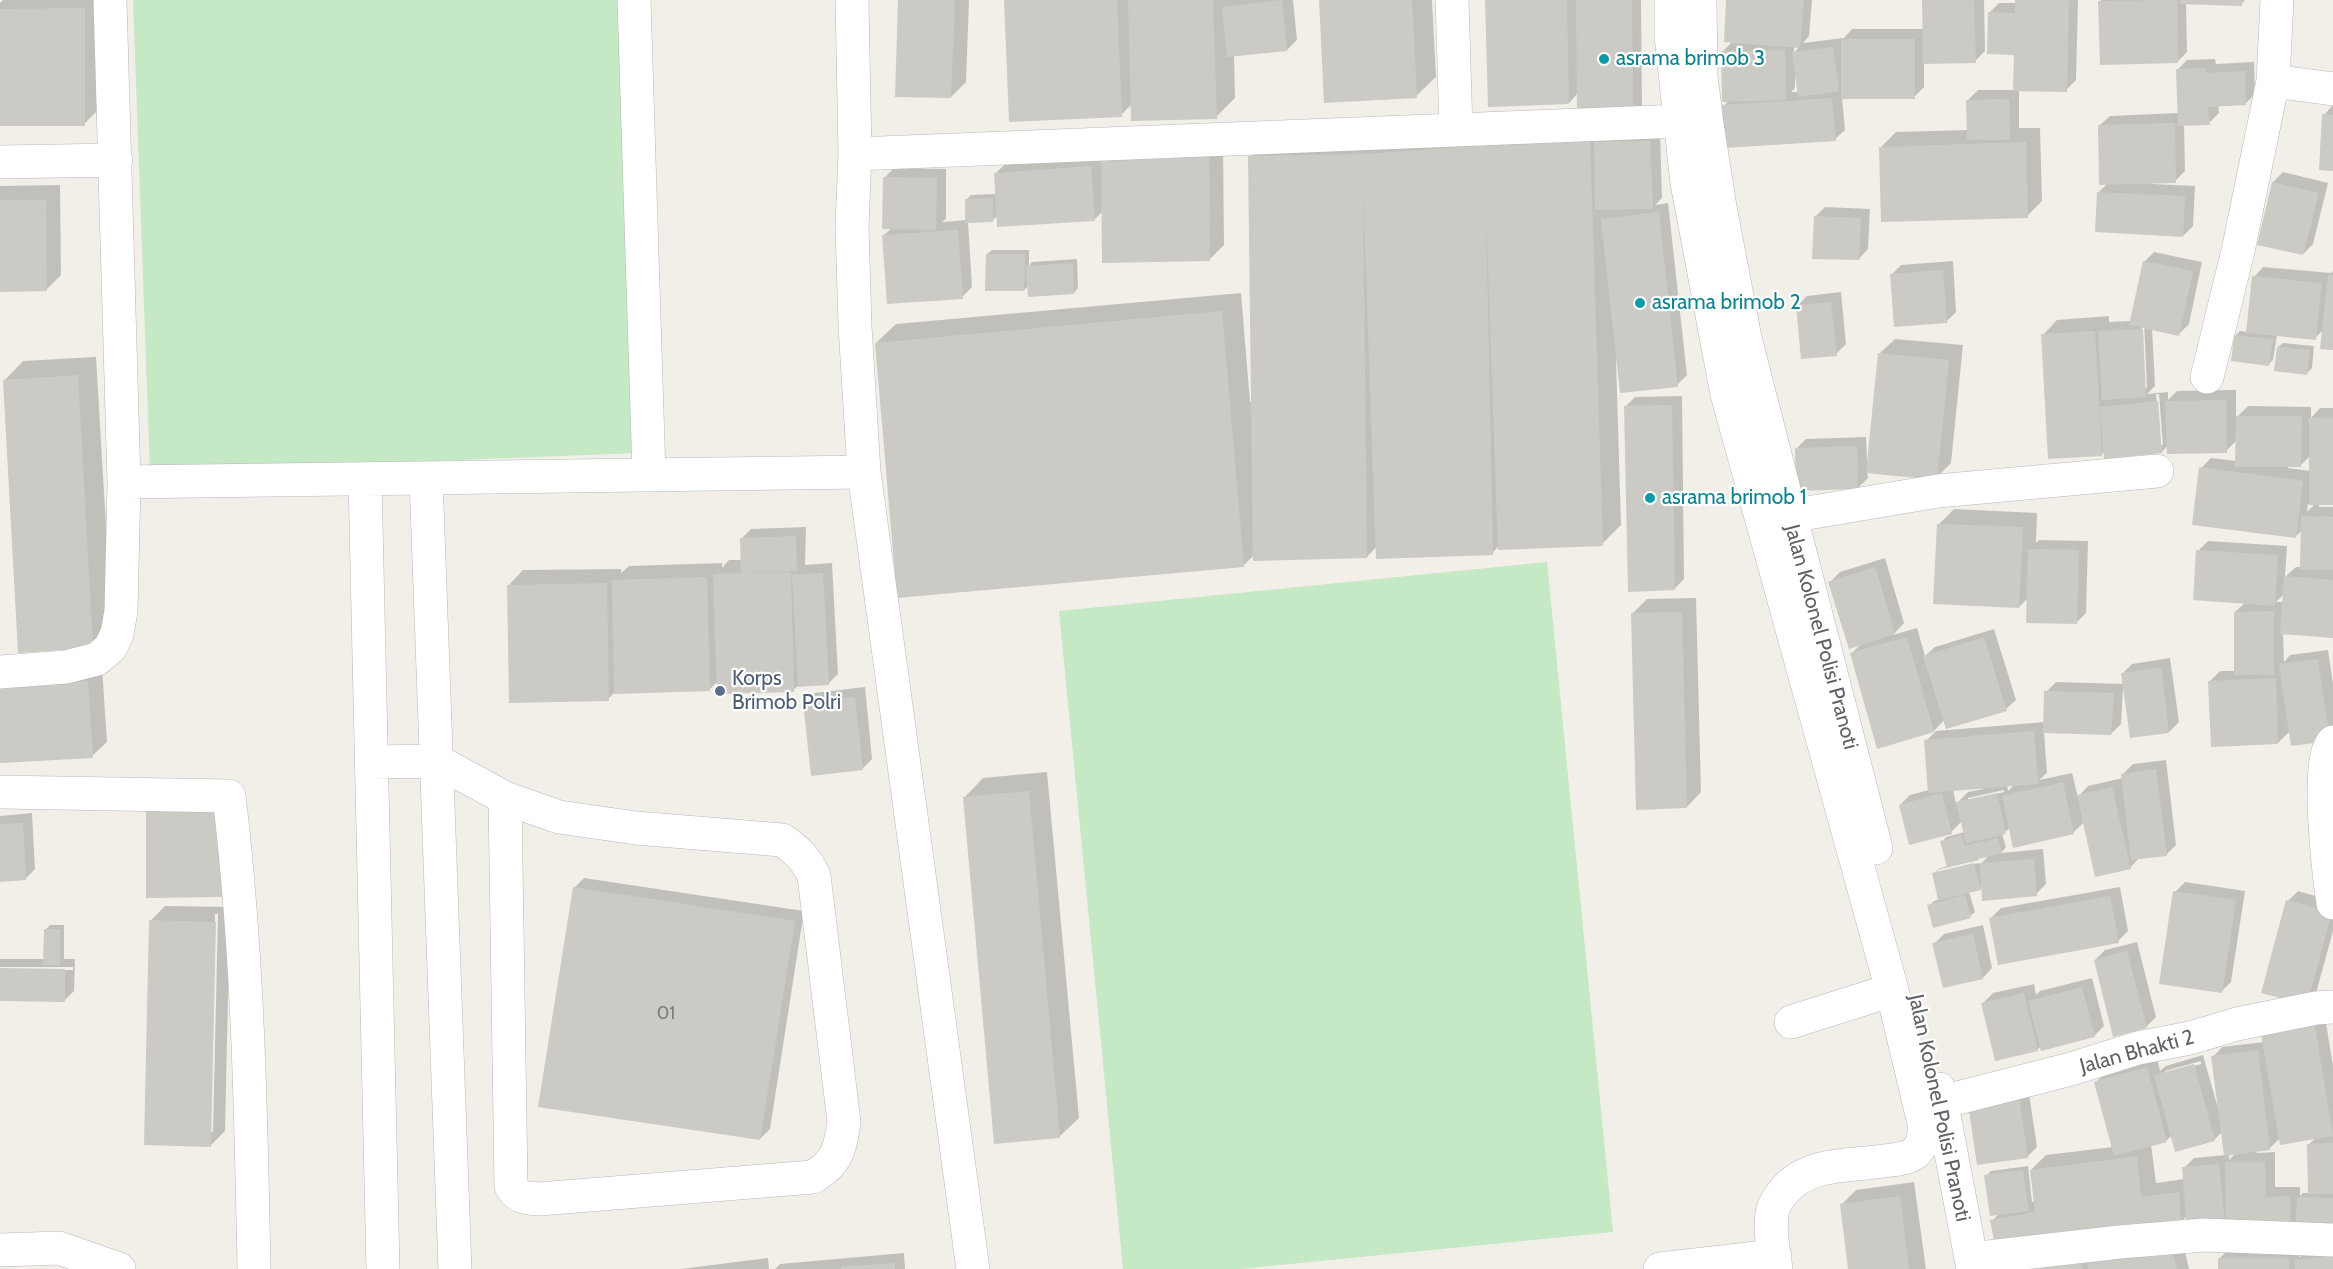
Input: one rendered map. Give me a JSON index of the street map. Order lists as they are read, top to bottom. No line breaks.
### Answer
{"streets":{"street":["Jalan Kolonel Polisi Pranoti","Jalan Bhakti 2"]},"crossings":[["Jalan Kolonel Polisi Pranoti","Jalan Bhakti 2"]],"places":["asrama brimob 3","asrama brimob 2","asrama brimob 1","Korps Brimob Polri"],"house_numbers":["01"]}
